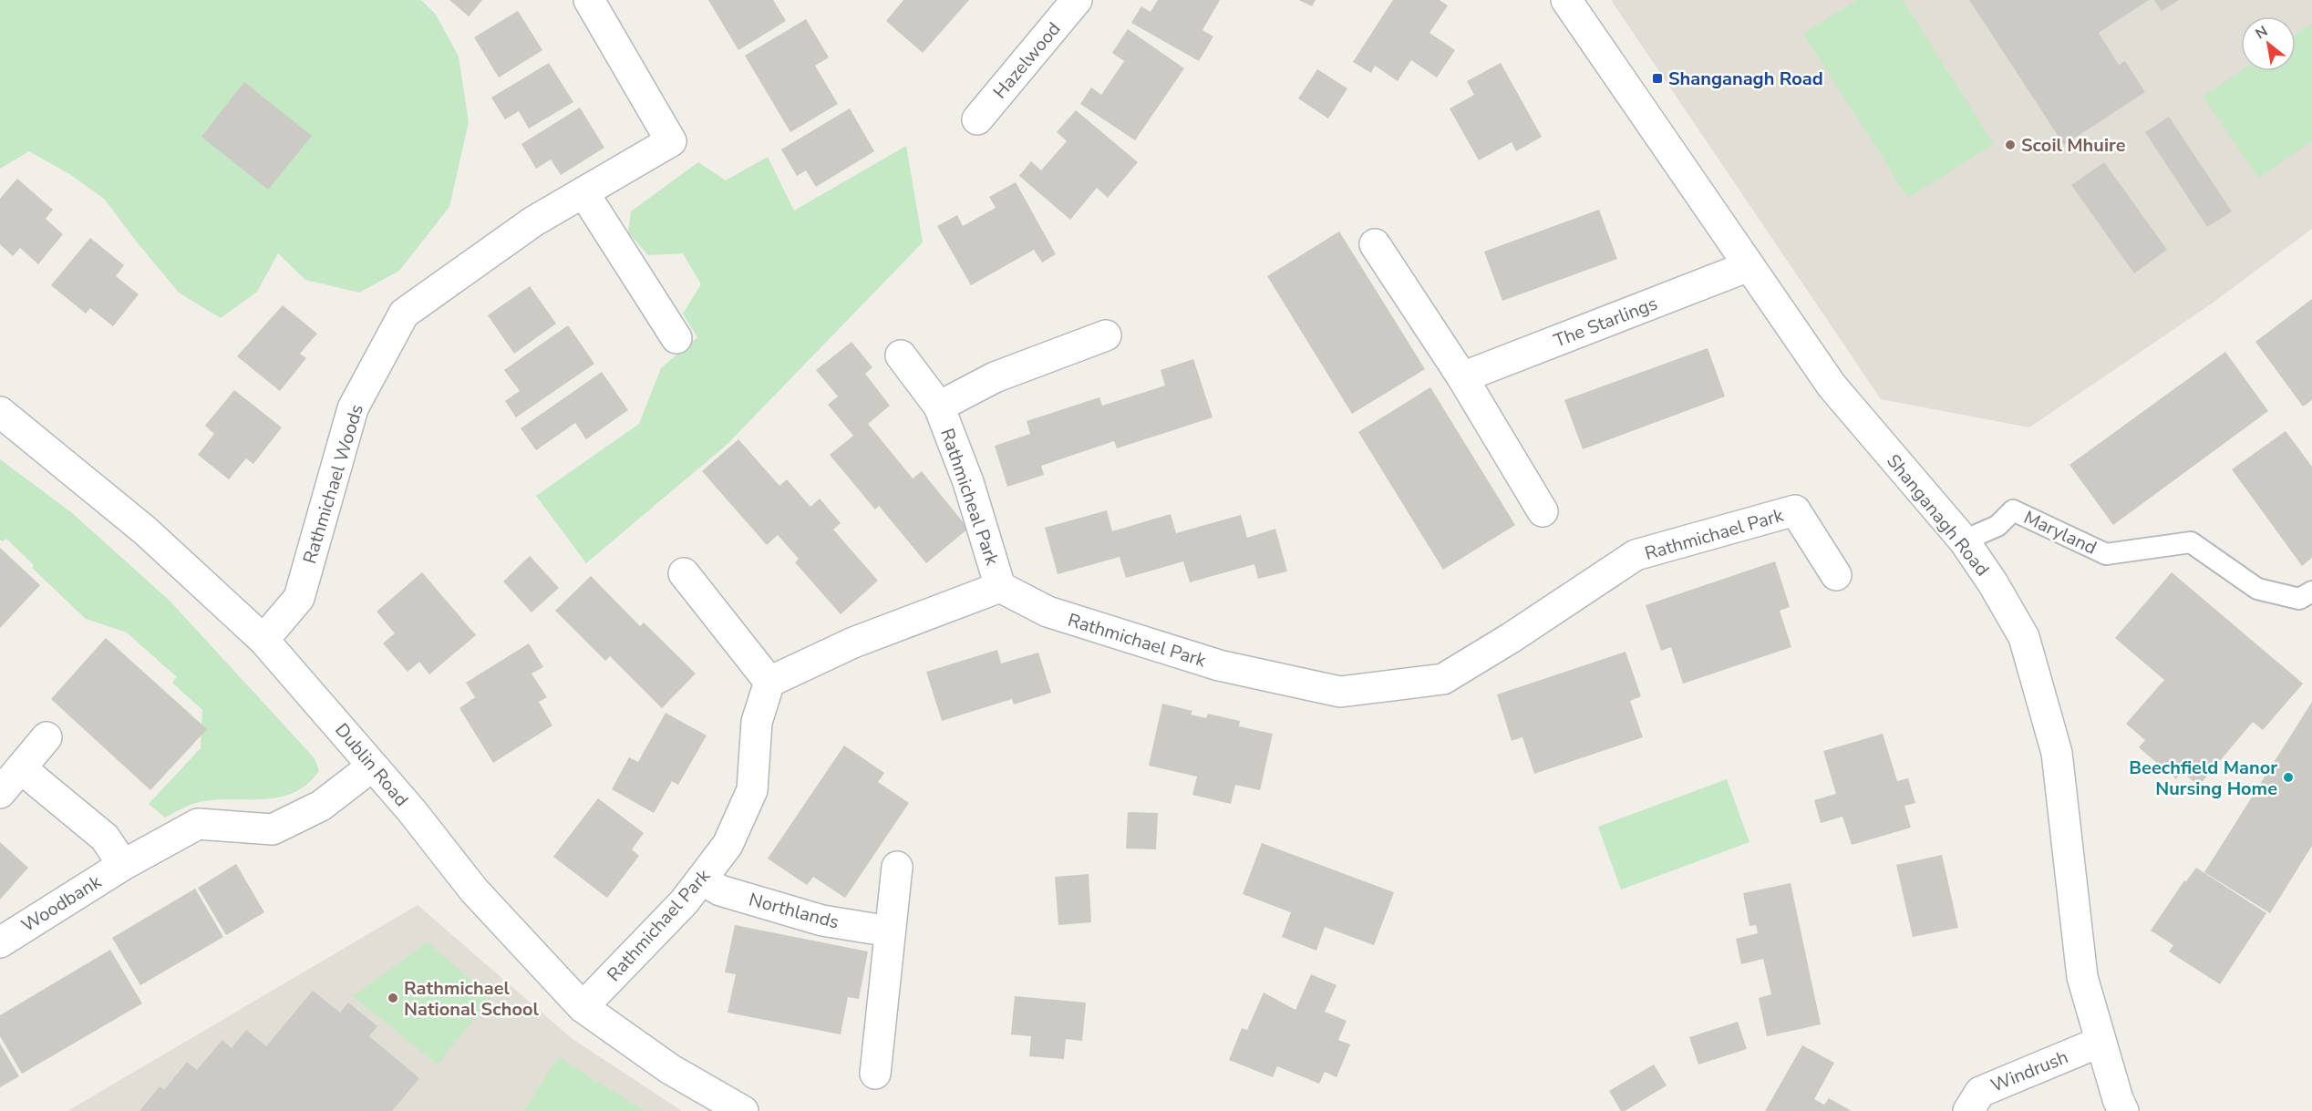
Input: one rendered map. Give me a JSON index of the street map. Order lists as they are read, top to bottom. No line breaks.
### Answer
{"streets":{"street":["Hazelwood","The Starlings","Rathmichael Woods","Rathmicheal Park","Shanganagh Road","Rathmichael Park","Dublin Road","Woodbank","Northlands","Windrush"],"lane":["Maryland"]},"crossings":[["The Starlings","Shanganagh Road"],["Rathmichael Woods","Dublin Road"],["Rathmicheal Park","Rathmichael Park"],["Shanganagh Road","Maryland"],["Shanganagh Road","Windrush"],["Rathmichael Park","Dublin Road"],["Rathmichael Park","Northlands"],["Dublin Road","Woodbank"]],"places":{"transit":["Shanganagh Road"],"other":["Scoil Mhuire","Beechfield Manor Nursing Home","Rathmichael National School"]},"north":"top left"}
